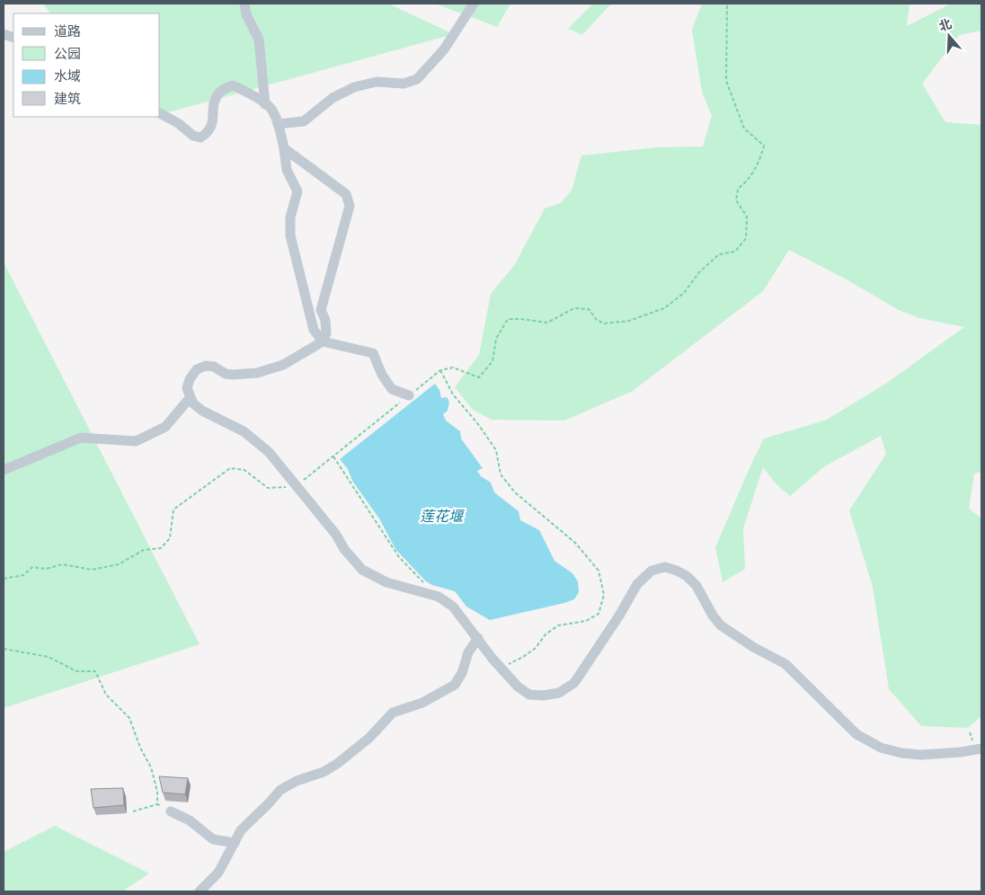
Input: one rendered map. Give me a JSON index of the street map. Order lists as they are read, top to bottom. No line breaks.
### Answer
{"water":["莲花堰"],"legend":["道路","公园","水域","建筑"],"north":"top"}
